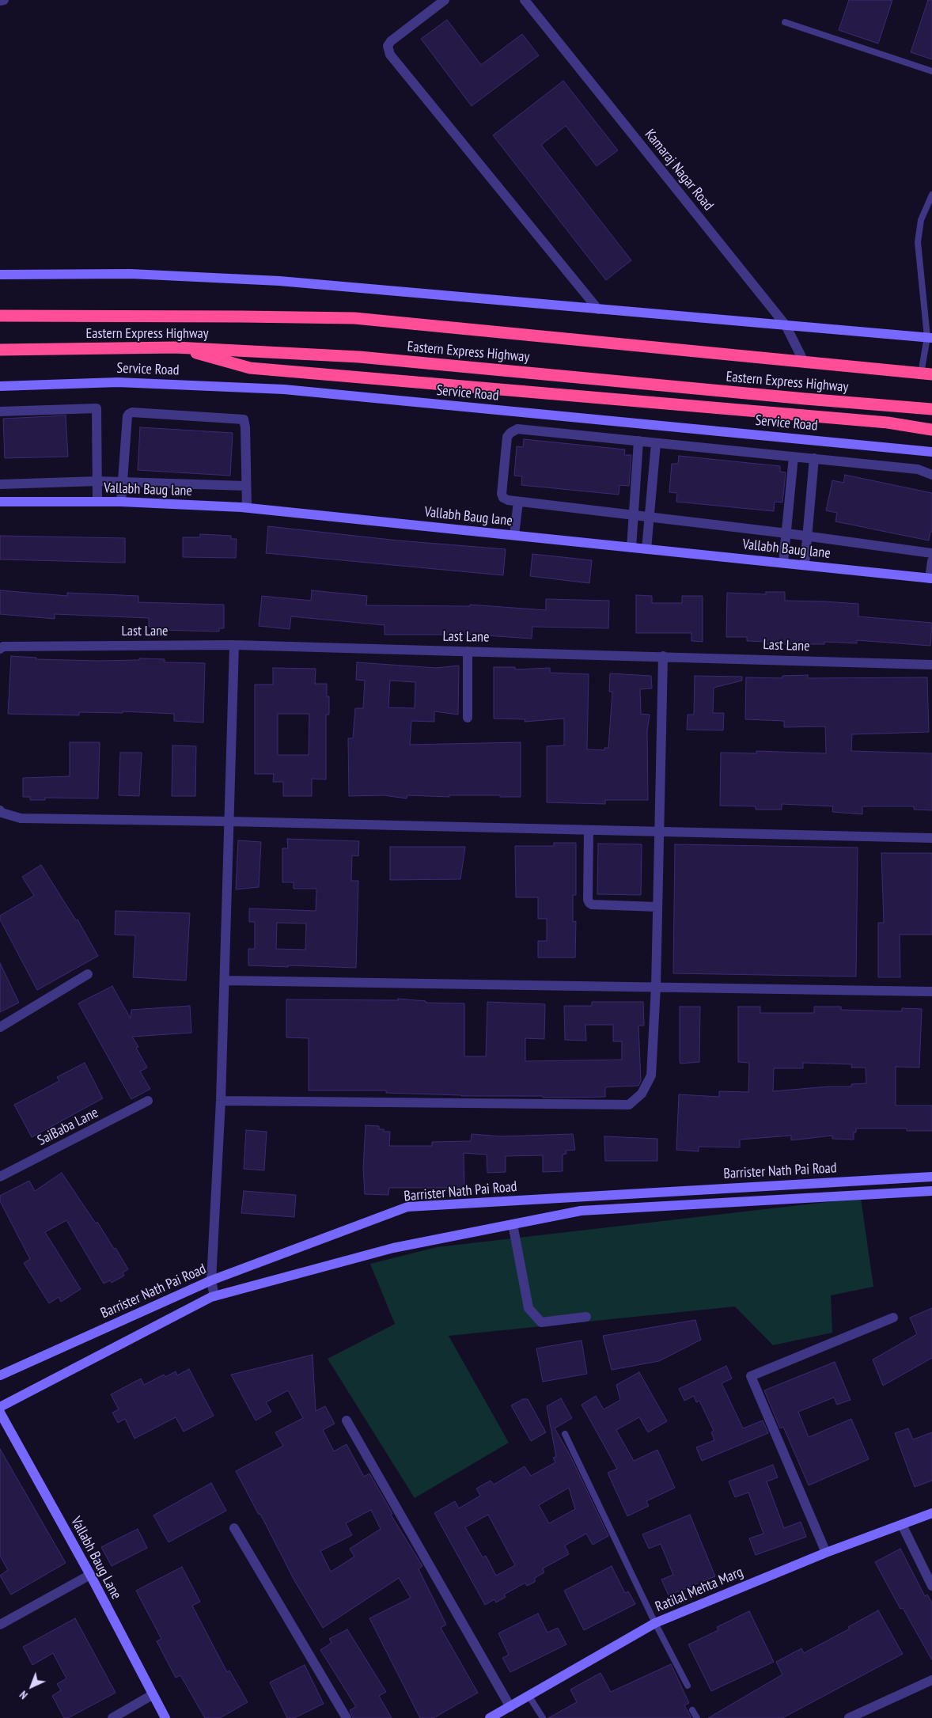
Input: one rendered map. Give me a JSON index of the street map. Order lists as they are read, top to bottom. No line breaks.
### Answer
{"streets":{"highway":["Eastern Express Highway"],"street":["Kamaraj Nagar Road","Service Road","Vallabh Baug lane","Last Lane","SaiBaba Lane","Barrister Nath Pai Road","Vallabh Baug Lane","Ratilal Mehta Marg"]},"crossings":[["Kamaraj Nagar Road","Eastern Express Highway"]],"north":"bottom left"}
